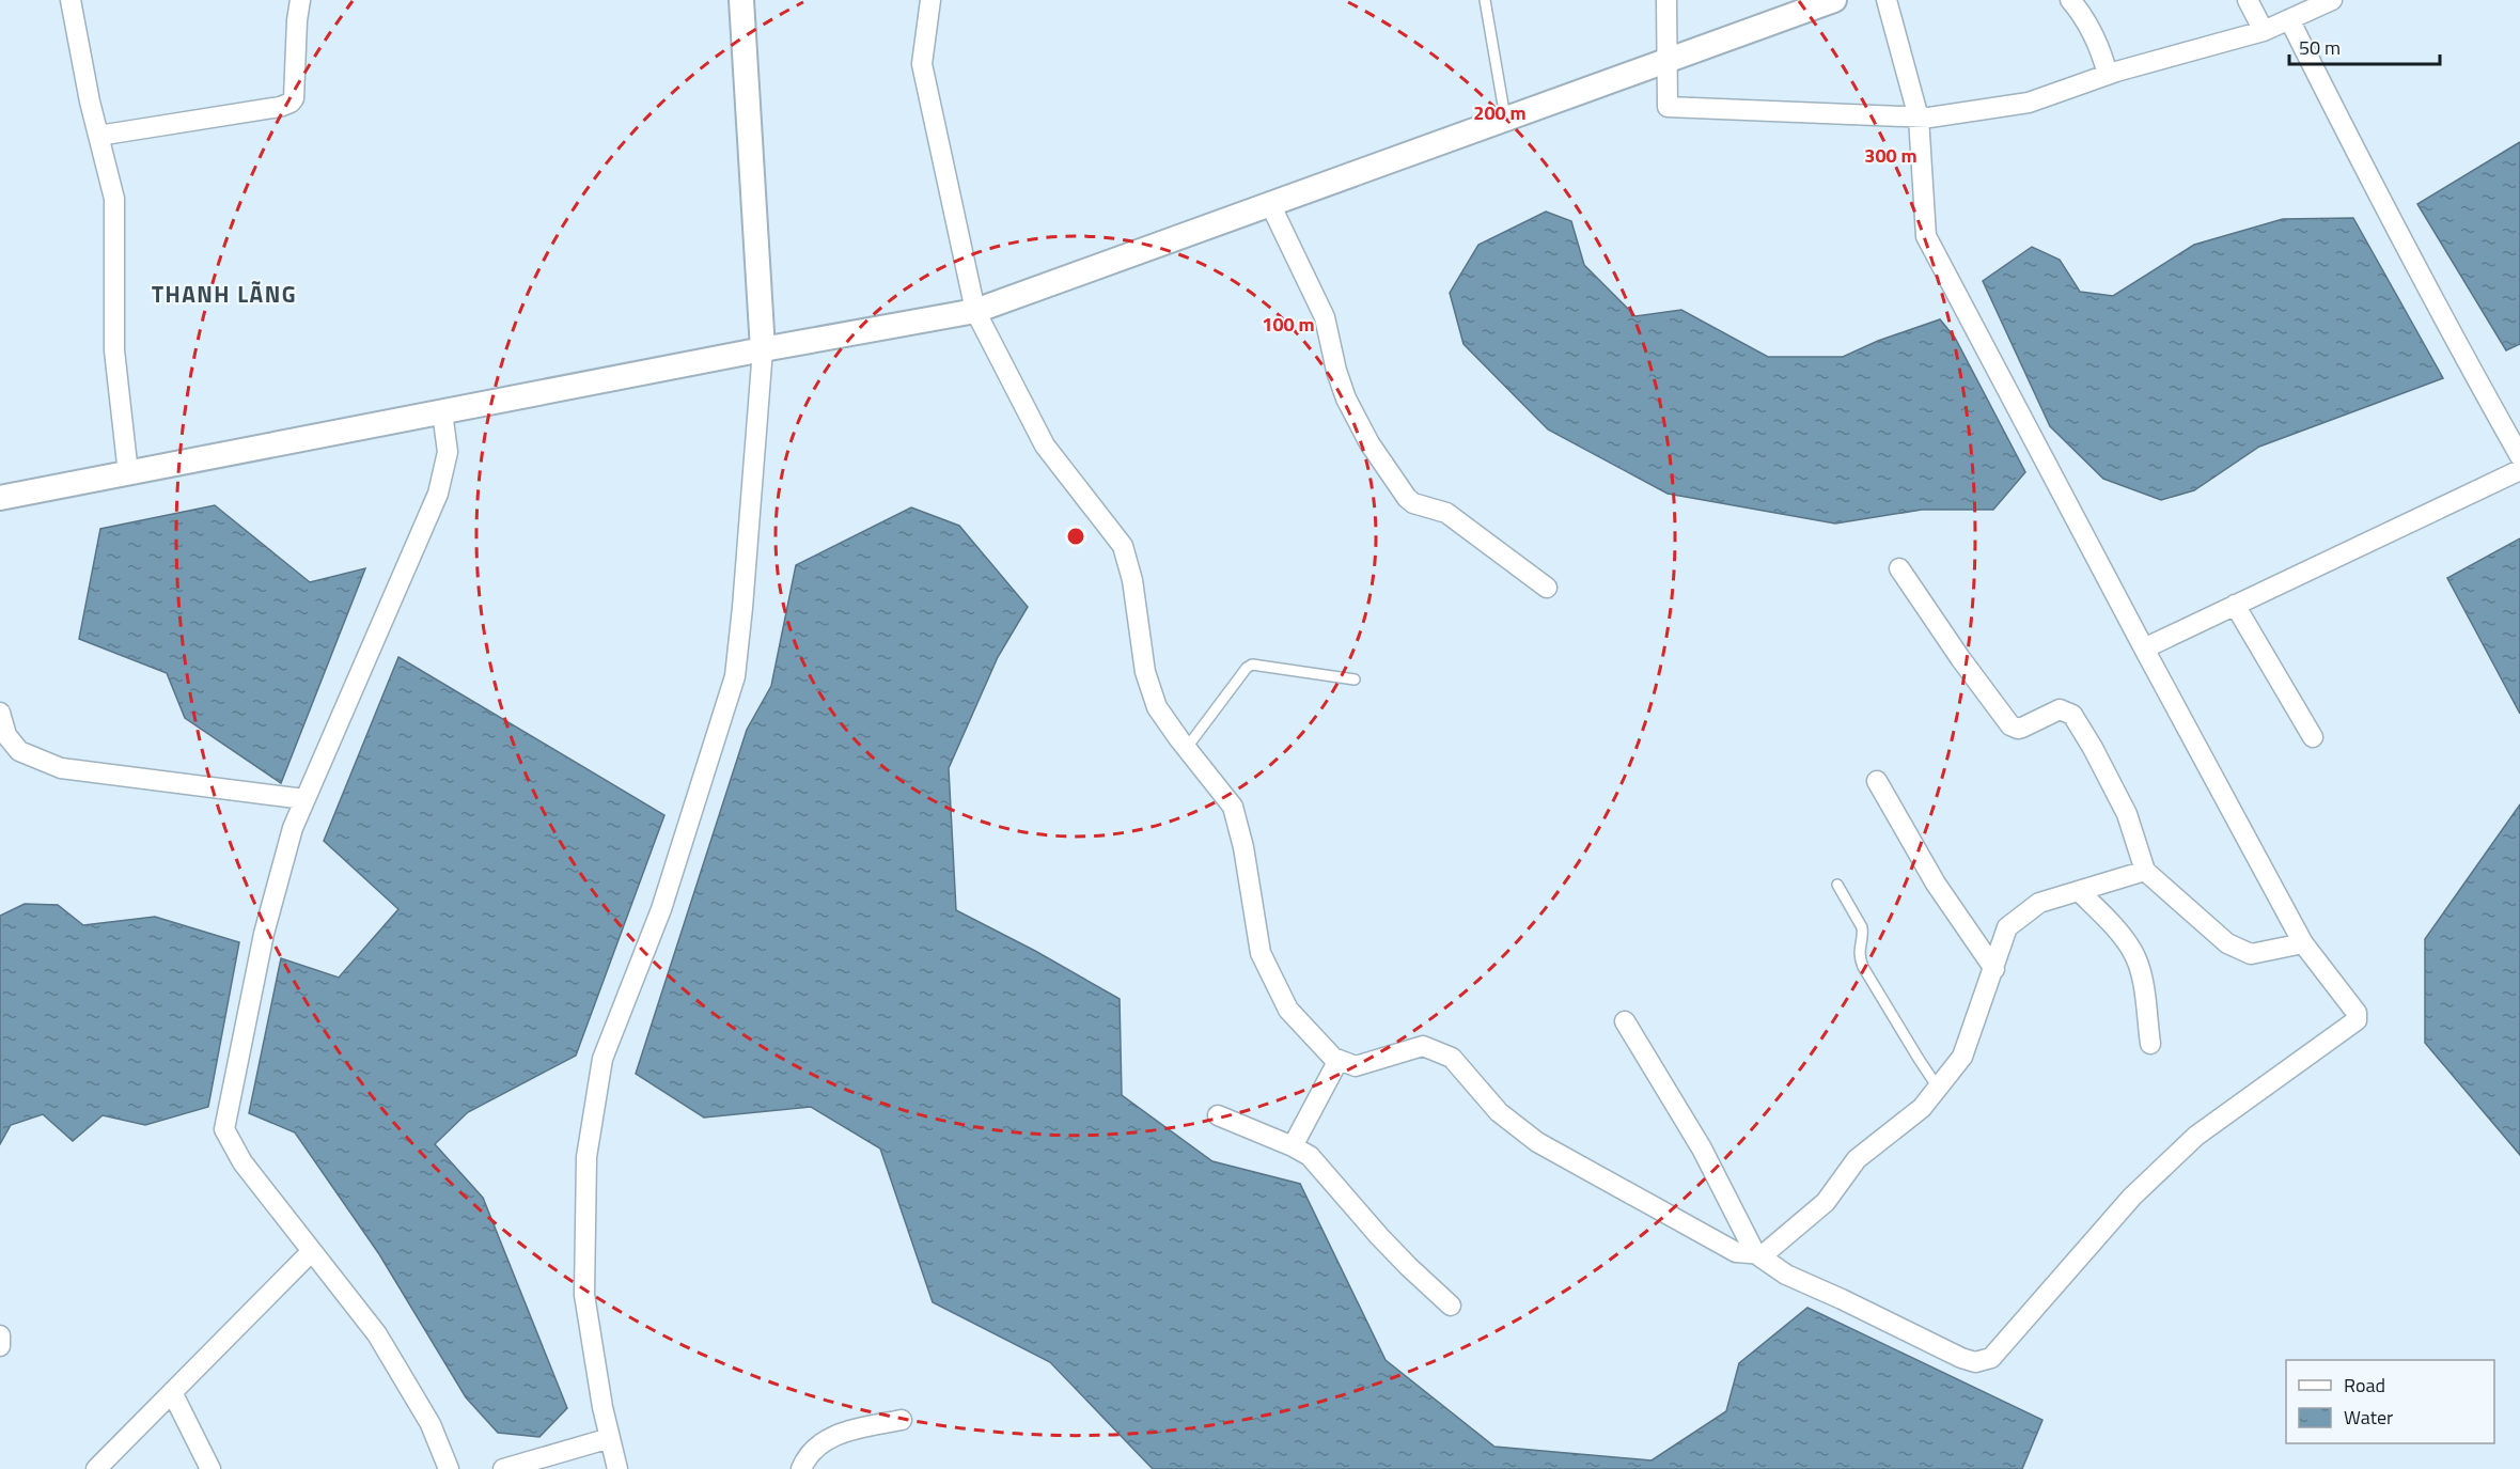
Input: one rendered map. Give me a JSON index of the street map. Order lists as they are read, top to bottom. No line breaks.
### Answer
{"districts":["THANH LÃNG"],"legend":["Road","Water"],"scale_bar":"50 m","rings":["200 m","300 m","100 m"]}
